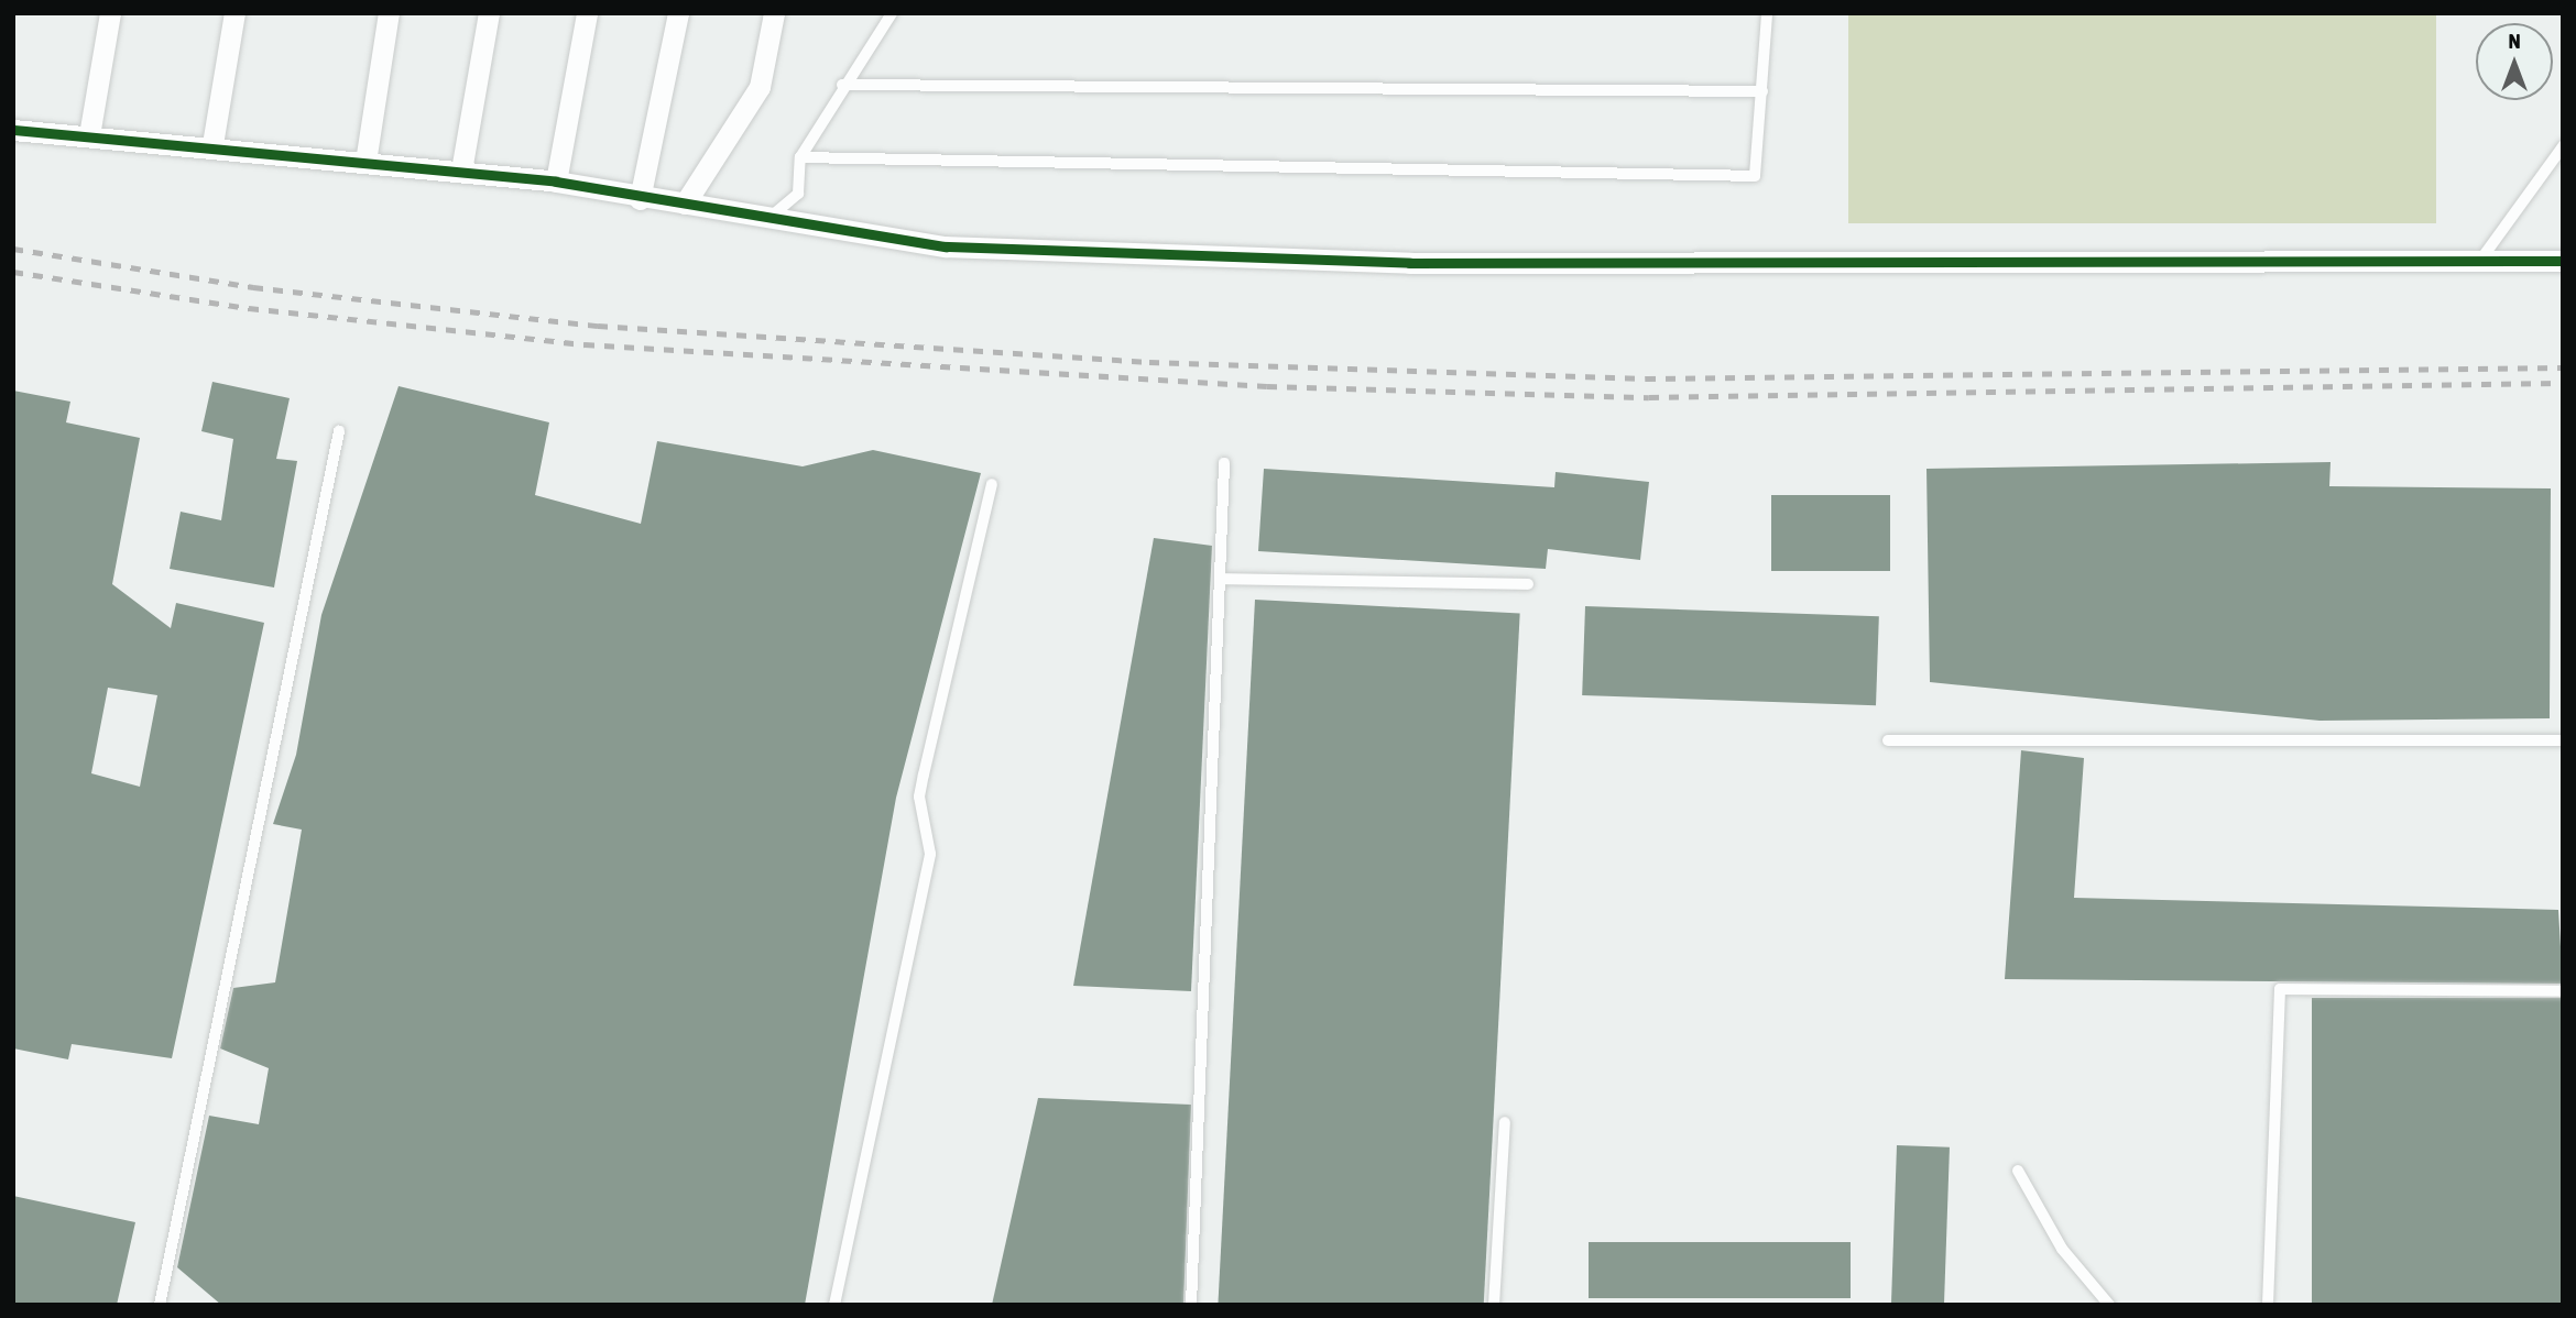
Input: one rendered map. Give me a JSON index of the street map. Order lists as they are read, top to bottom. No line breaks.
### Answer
{"north":"top"}
